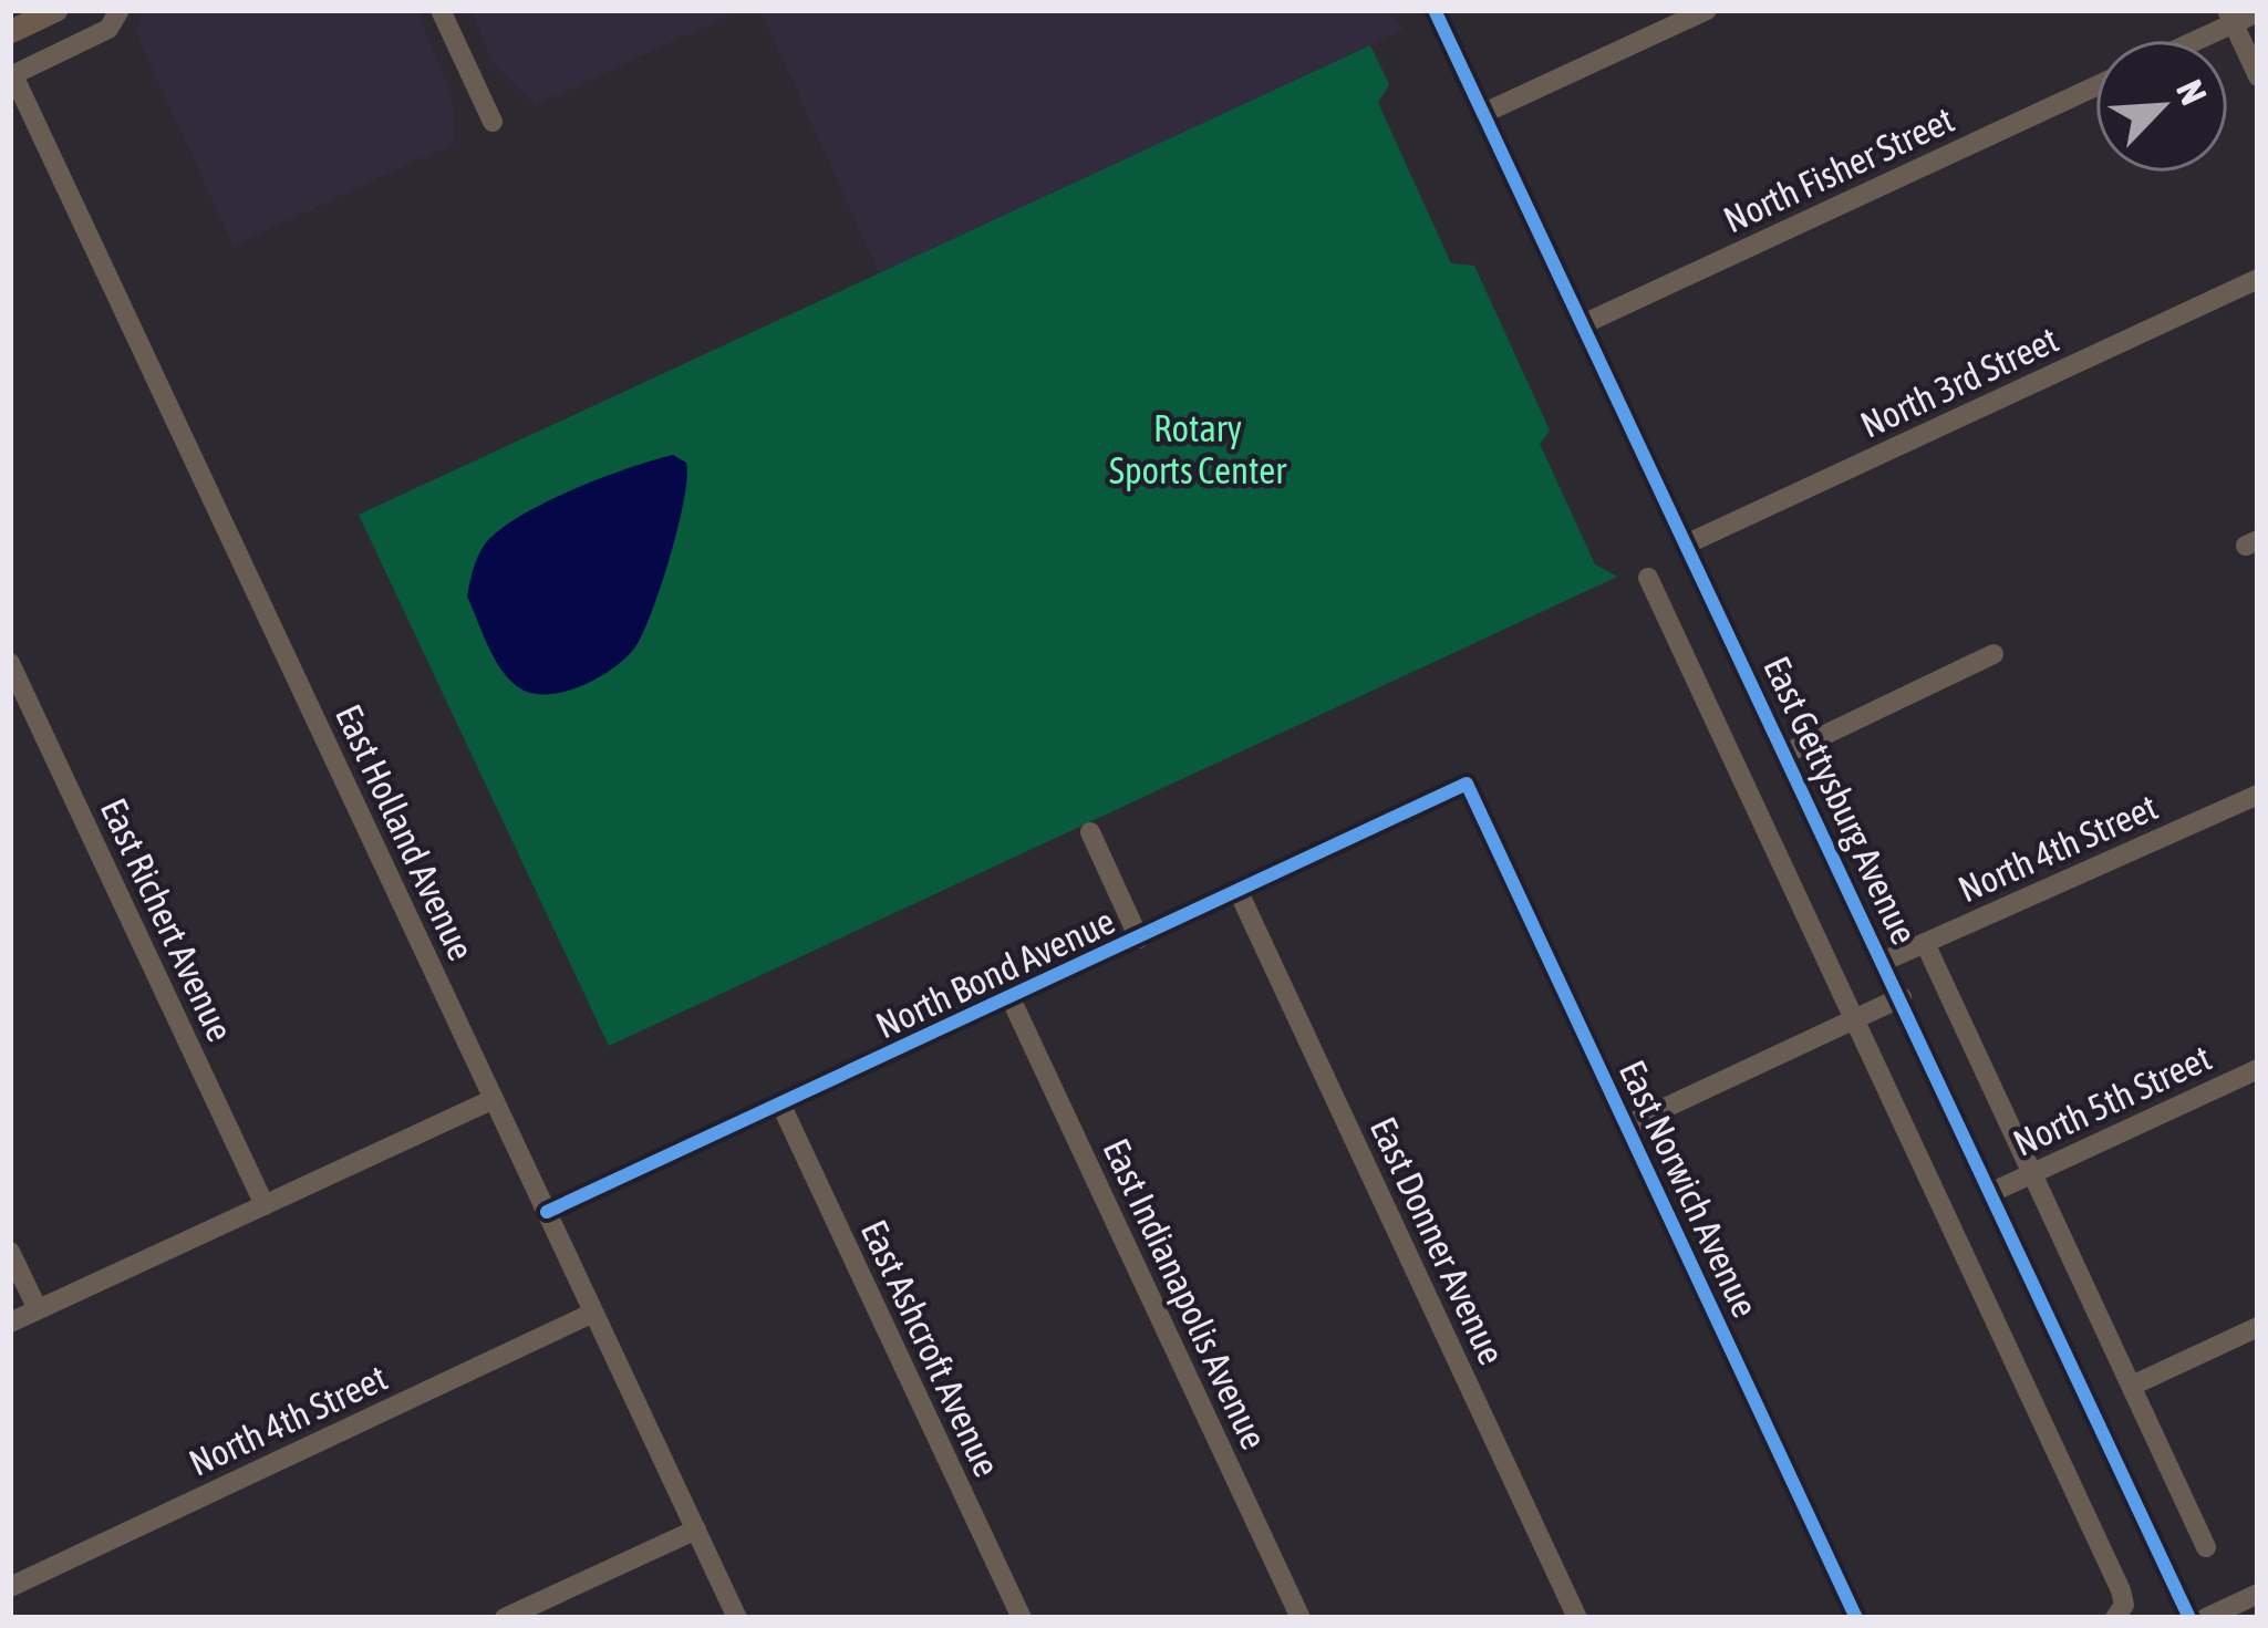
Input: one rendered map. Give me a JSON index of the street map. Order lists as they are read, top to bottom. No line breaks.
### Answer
{"streets":{"street":["North Fisher Street","North 3rd Street","East Gettysburg Avenue","East Holland Avenue","North 4th Street","East Richert Avenue","North Bond Avenue","North 5th Street","East Norwich Avenue","East Donner Avenue","East Indianapolis Avenue","East Ashcroft Avenue"]},"crossings":[["North Fisher Street","East Gettysburg Avenue"],["North 3rd Street","East Gettysburg Avenue"],["East Gettysburg Avenue","North 4th Street"],["East Gettysburg Avenue","North 5th Street"],["East Holland Avenue","North 4th Street"],["East Holland Avenue","North Bond Avenue"],["North Bond Avenue","East Norwich Avenue"],["North Bond Avenue","East Donner Avenue"],["North Bond Avenue","East Indianapolis Avenue"],["North Bond Avenue","East Ashcroft Avenue"]],"parks":["Rotary Sports Center"],"north":"top right"}
